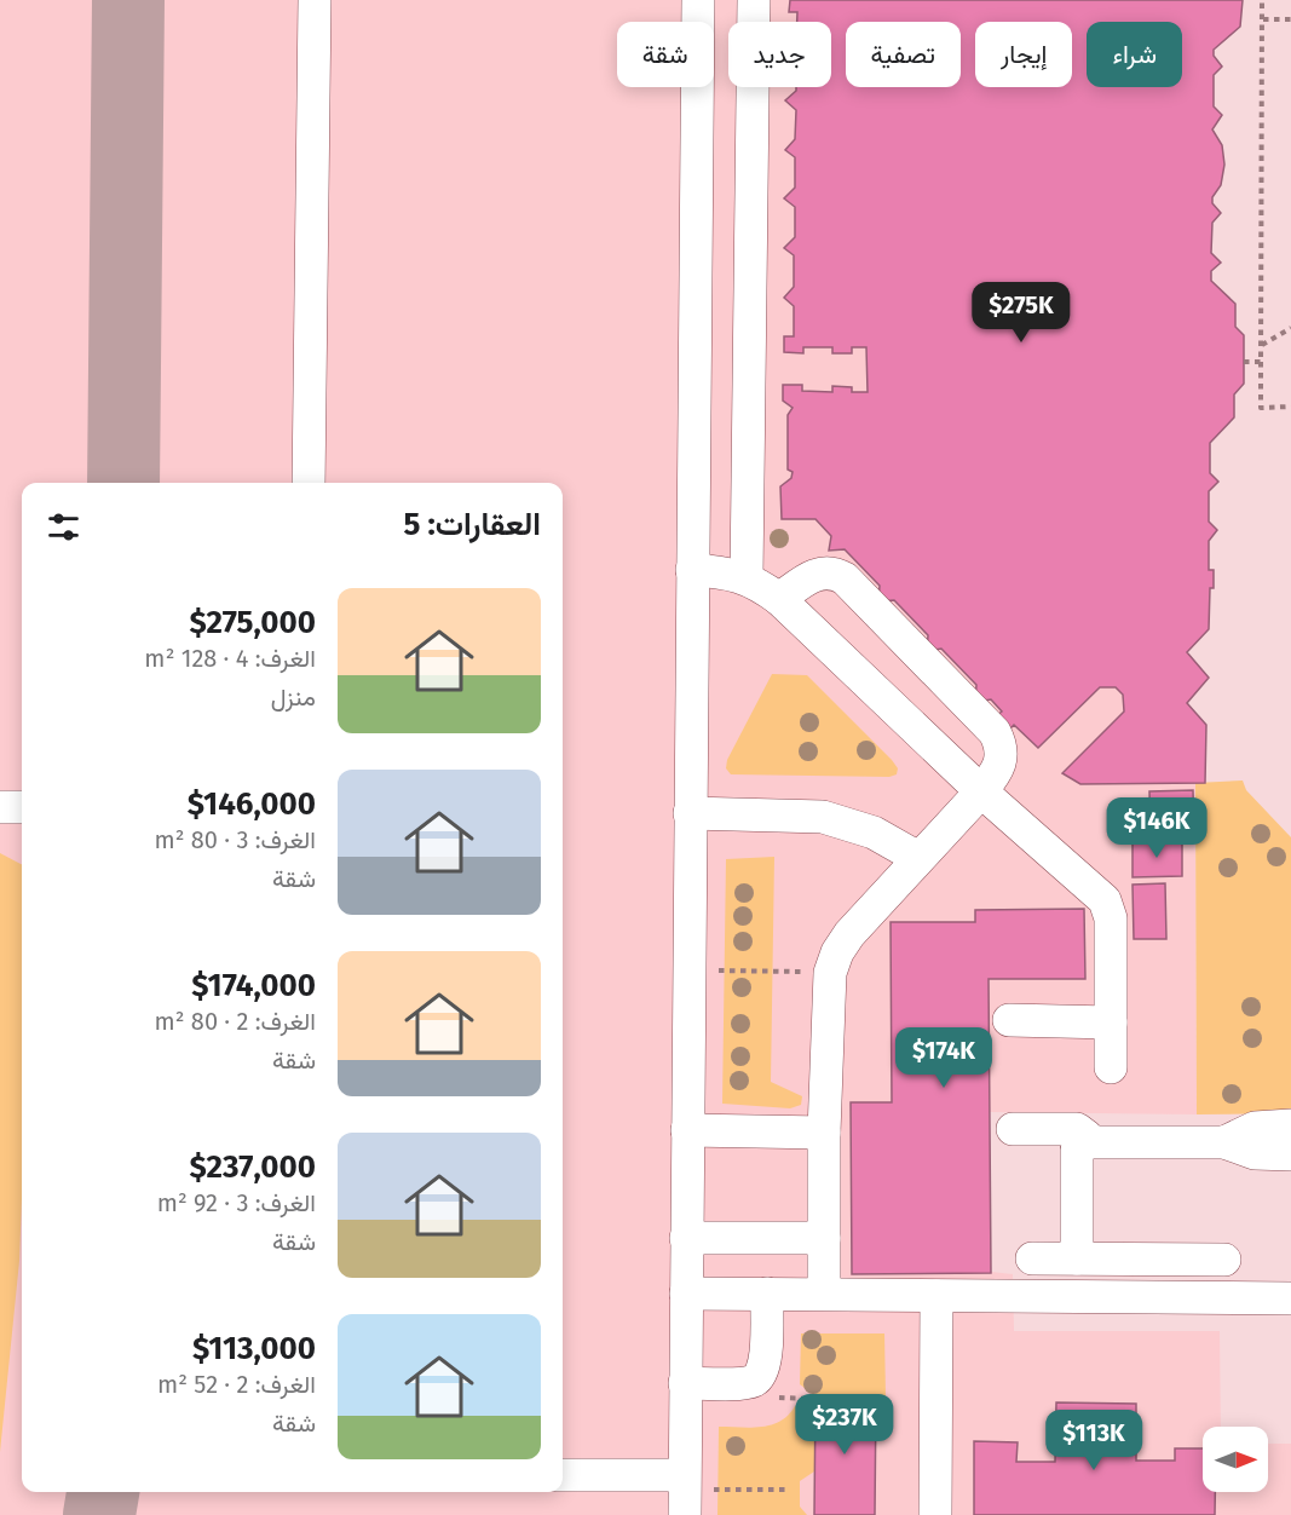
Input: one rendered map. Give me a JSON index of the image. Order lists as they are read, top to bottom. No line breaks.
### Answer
{"north":"right","page":{"chip":["شراء","إيجار","تصفية","جديد","شقة"],"price":["$275K","$146K","$174K","$237K","$113K"],"heading":"العقارات: 5","list":[{"name":"$275,000","note":"الغرف: 4 · 128 m² · منزل"},{"name":"$146,000","note":"الغرف: 3 · 80 m² · شقة"},{"name":"$174,000","note":"الغرف: 2 · 80 m² · شقة"},{"name":"$237,000","note":"الغرف: 3 · 92 m² · شقة"},{"name":"$113,000","note":"الغرف: 2 · 52 m² · شقة"}]}}
